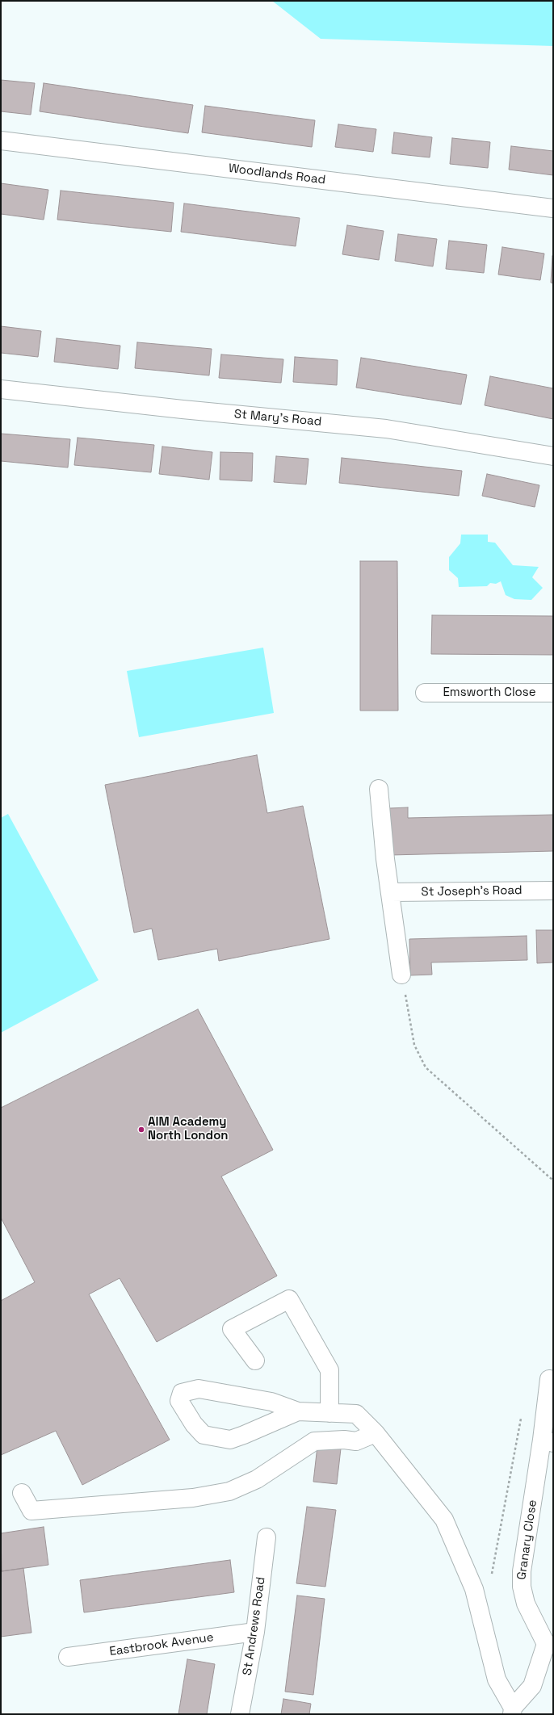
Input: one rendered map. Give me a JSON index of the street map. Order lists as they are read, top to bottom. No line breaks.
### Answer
{"streets":{"street":["Woodlands Road","St Mary's Road","Emsworth Close","St Joseph's Road","Granary Close","St Andrews Road","Eastbrook Avenue"]},"crossings":[["St Andrews Road","Eastbrook Avenue"]],"places":["AIM Academy North London"]}
